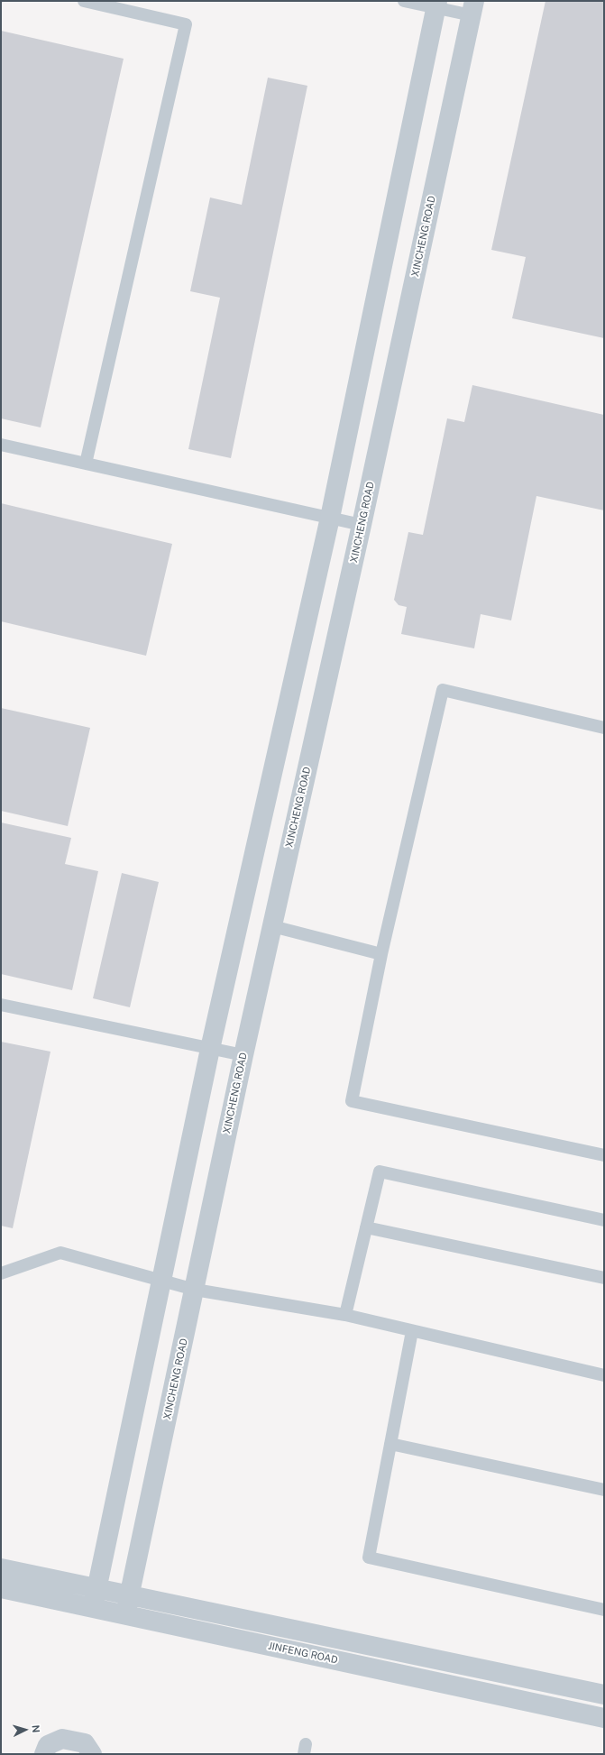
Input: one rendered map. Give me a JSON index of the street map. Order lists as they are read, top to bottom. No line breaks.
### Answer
{"streets":{"street":["XINCHENG ROAD","JINFENG ROAD"]},"crossings":[["XINCHENG ROAD","JINFENG ROAD"]],"north":"right"}
